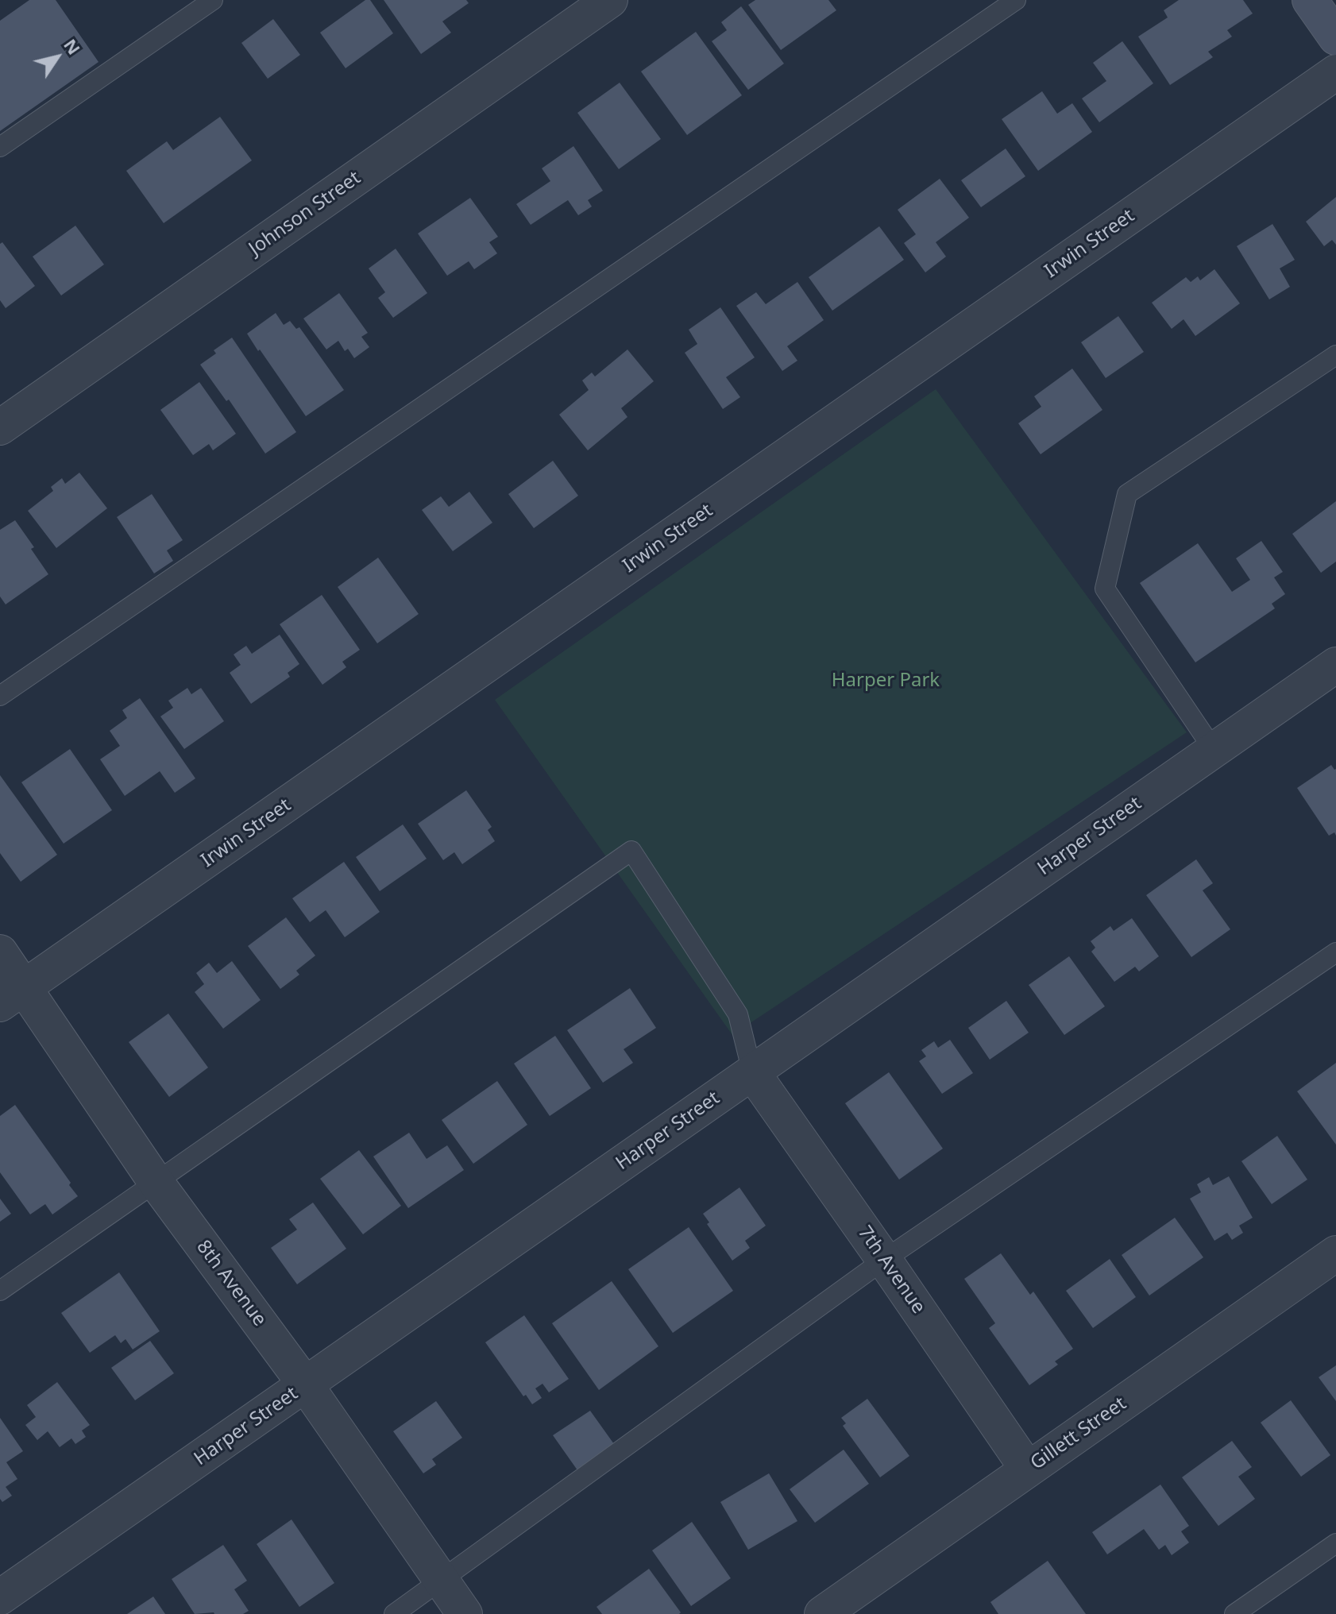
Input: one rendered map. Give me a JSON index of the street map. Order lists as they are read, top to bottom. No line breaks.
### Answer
{"streets":{"street":["Johnson Street","Irwin Street","Harper Street","7th Avenue","8th Avenue","Gillett Street"]},"crossings":[["Irwin Street","8th Avenue"],["Harper Street","7th Avenue"],["Harper Street","8th Avenue"],["7th Avenue","Gillett Street"]],"parks":["Harper Park"],"north":"top right"}
